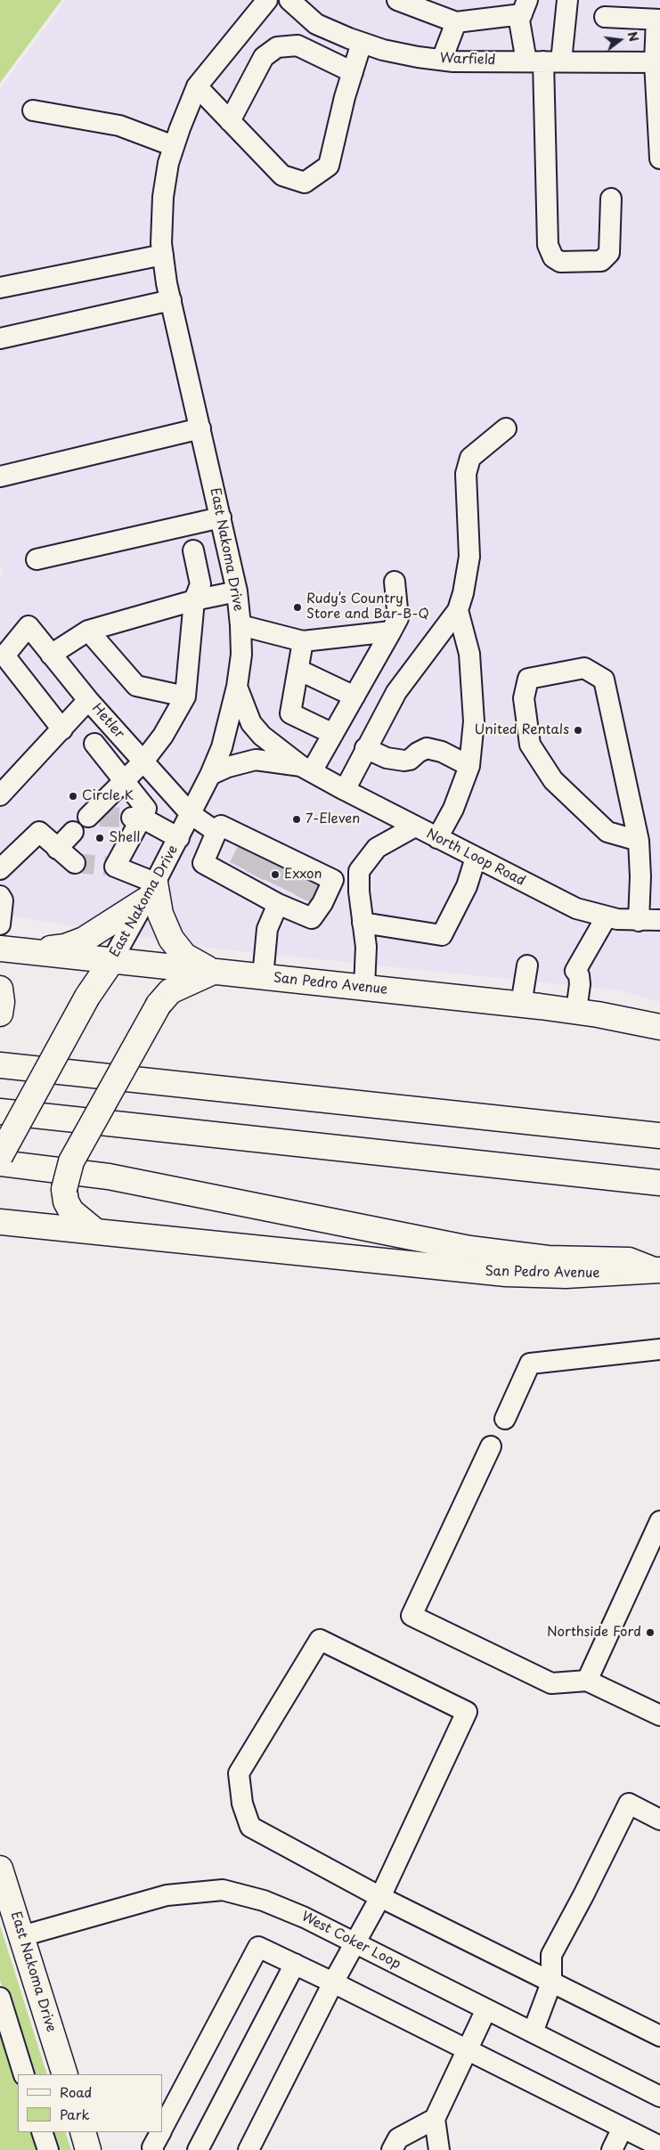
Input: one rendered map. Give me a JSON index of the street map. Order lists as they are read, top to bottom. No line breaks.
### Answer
{"streets":{"main road":["East Nakoma Drive","San Pedro Avenue"],"street":["Warfield","Hetler","North Loop Road","West Coker Loop"]},"crossings":[["East Nakoma Drive","Hetler"],["East Nakoma Drive","North Loop Road"],["East Nakoma Drive","San Pedro Avenue"],["East Nakoma Drive","West Coker Loop"]],"places":["Rudy’s Country Store and Bar-B-Q","United Rentals","Circle K","7-Eleven","Shell","Exxon","Northside Ford"],"legend":["Road","Park"],"north":"right"}
